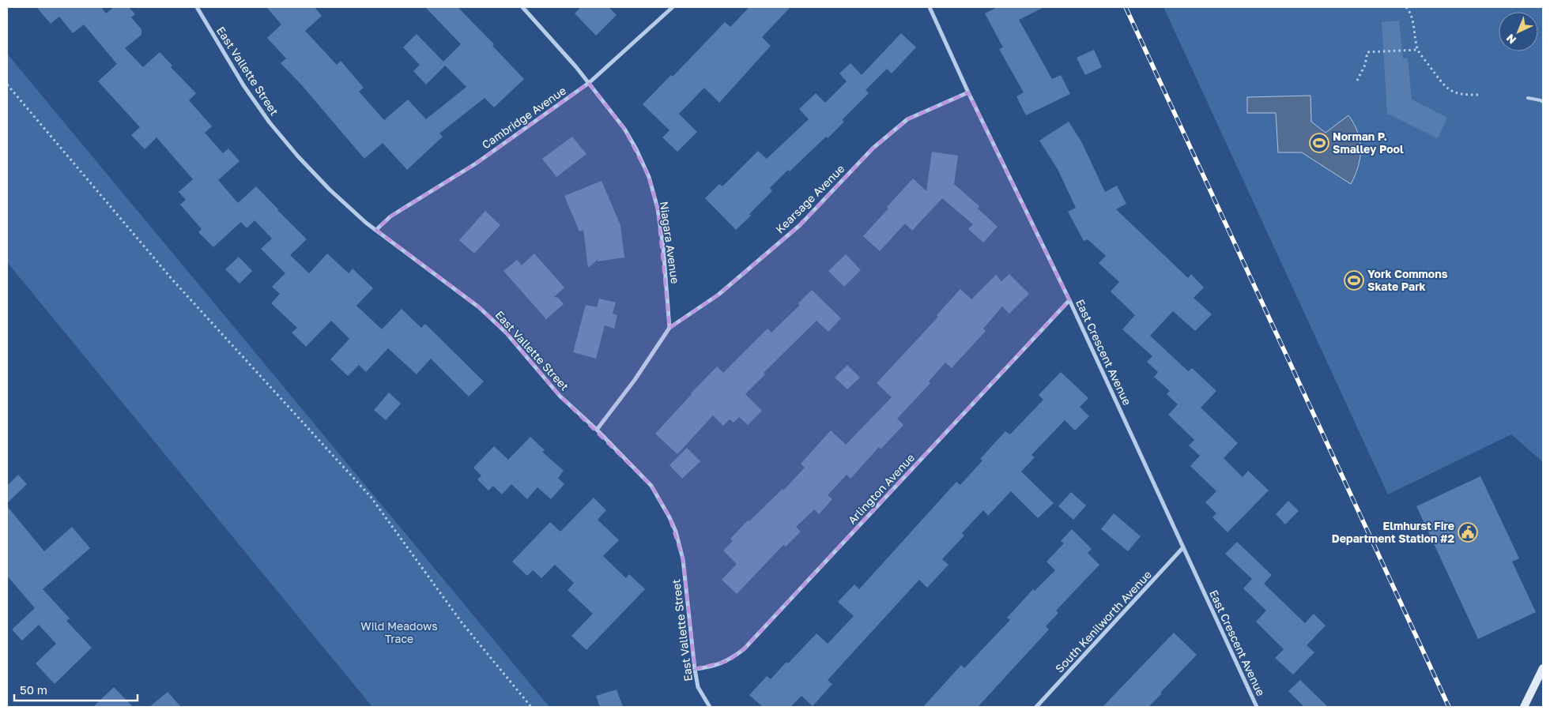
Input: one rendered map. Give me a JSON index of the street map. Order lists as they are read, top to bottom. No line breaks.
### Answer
{"streets":{"street":["East Vallette Street","Cambridge Avenue","Kearsage Avenue","Niagara Avenue","East Crescent Avenue","Arlington Avenue","South Kenilworth Avenue"]},"crossings":[["East Vallette Street","Cambridge Avenue"],["East Vallette Street","Arlington Avenue"],["Cambridge Avenue","Niagara Avenue"],["Kearsage Avenue","Niagara Avenue"],["Kearsage Avenue","East Crescent Avenue"],["East Crescent Avenue","Arlington Avenue"],["East Crescent Avenue","South Kenilworth Avenue"]],"parks":["Wild Meadows Trace"],"places":{"sports":["Norman P. Smalley Pool","York Commons Skate Park"],"public building":["Elmhurst Fire Department Station #2"]},"scale_bar":"50 m","north":"bottom left"}
